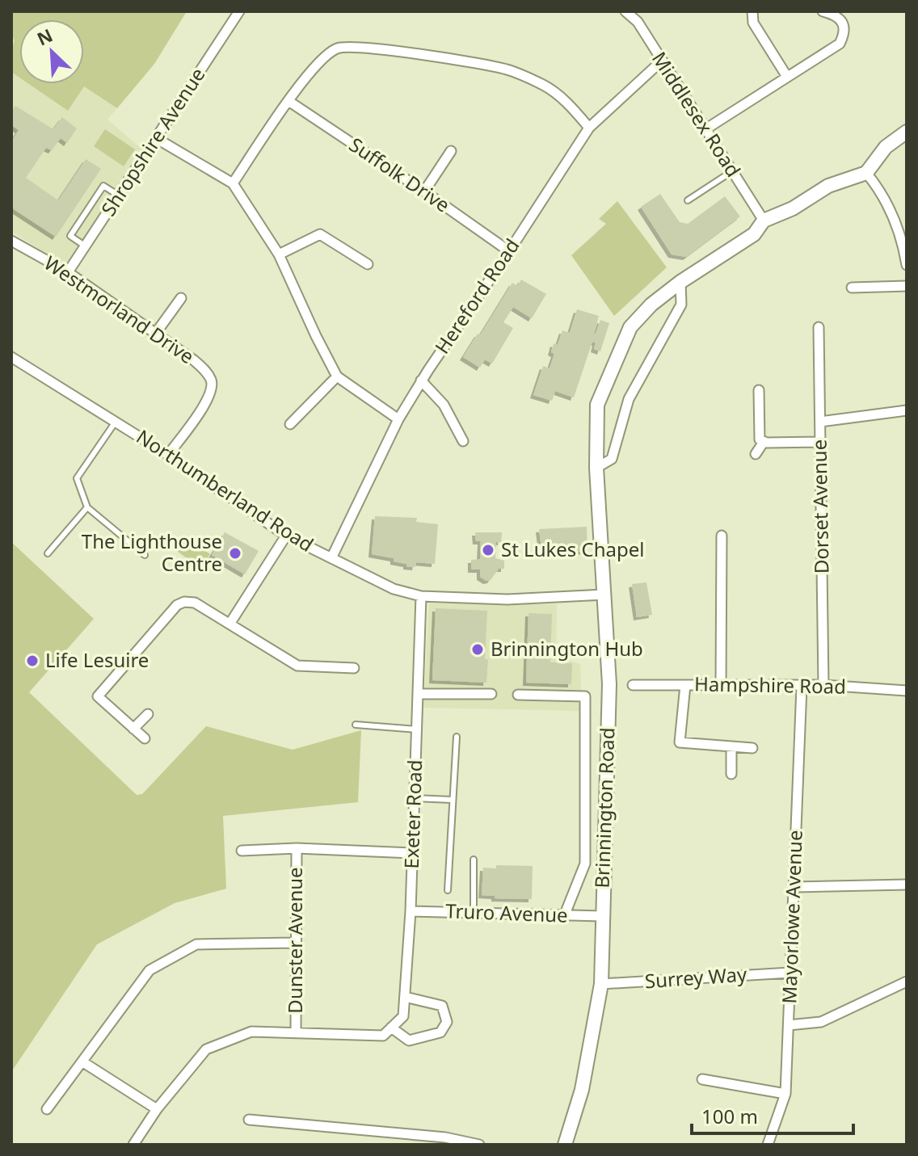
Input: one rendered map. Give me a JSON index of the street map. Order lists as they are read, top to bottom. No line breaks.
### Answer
{"streets":{"street":["Middlesex Road","Shropshire Avenue","Suffolk Drive","Hereford Road","Westmorland Drive","Northumberland Road","Dorset Avenue","Hampshire Road","Brinnington Road","Exeter Road","Truro Avenue","Mayorlowe Avenue","Dunster Avenue","Surrey Way"]},"crossings":[["Middlesex Road","Hereford Road"],["Middlesex Road","Brinnington Road"],["Shropshire Avenue","Westmorland Drive"],["Suffolk Drive","Hereford Road"],["Hereford Road","Northumberland Road"],["Westmorland Drive","Northumberland Road"],["Northumberland Road","Brinnington Road"],["Northumberland Road","Exeter Road"],["Dorset Avenue","Hampshire Road"],["Hampshire Road","Mayorlowe Avenue"],["Brinnington Road","Truro Avenue"],["Brinnington Road","Surrey Way"],["Exeter Road","Truro Avenue"],["Mayorlowe Avenue","Surrey Way"]],"places":["St Lukes Chapel","The Lighthouse Centre","Brinnington Hub","Life Lesuire"],"scale_bar":"100 m","north":"top left"}
